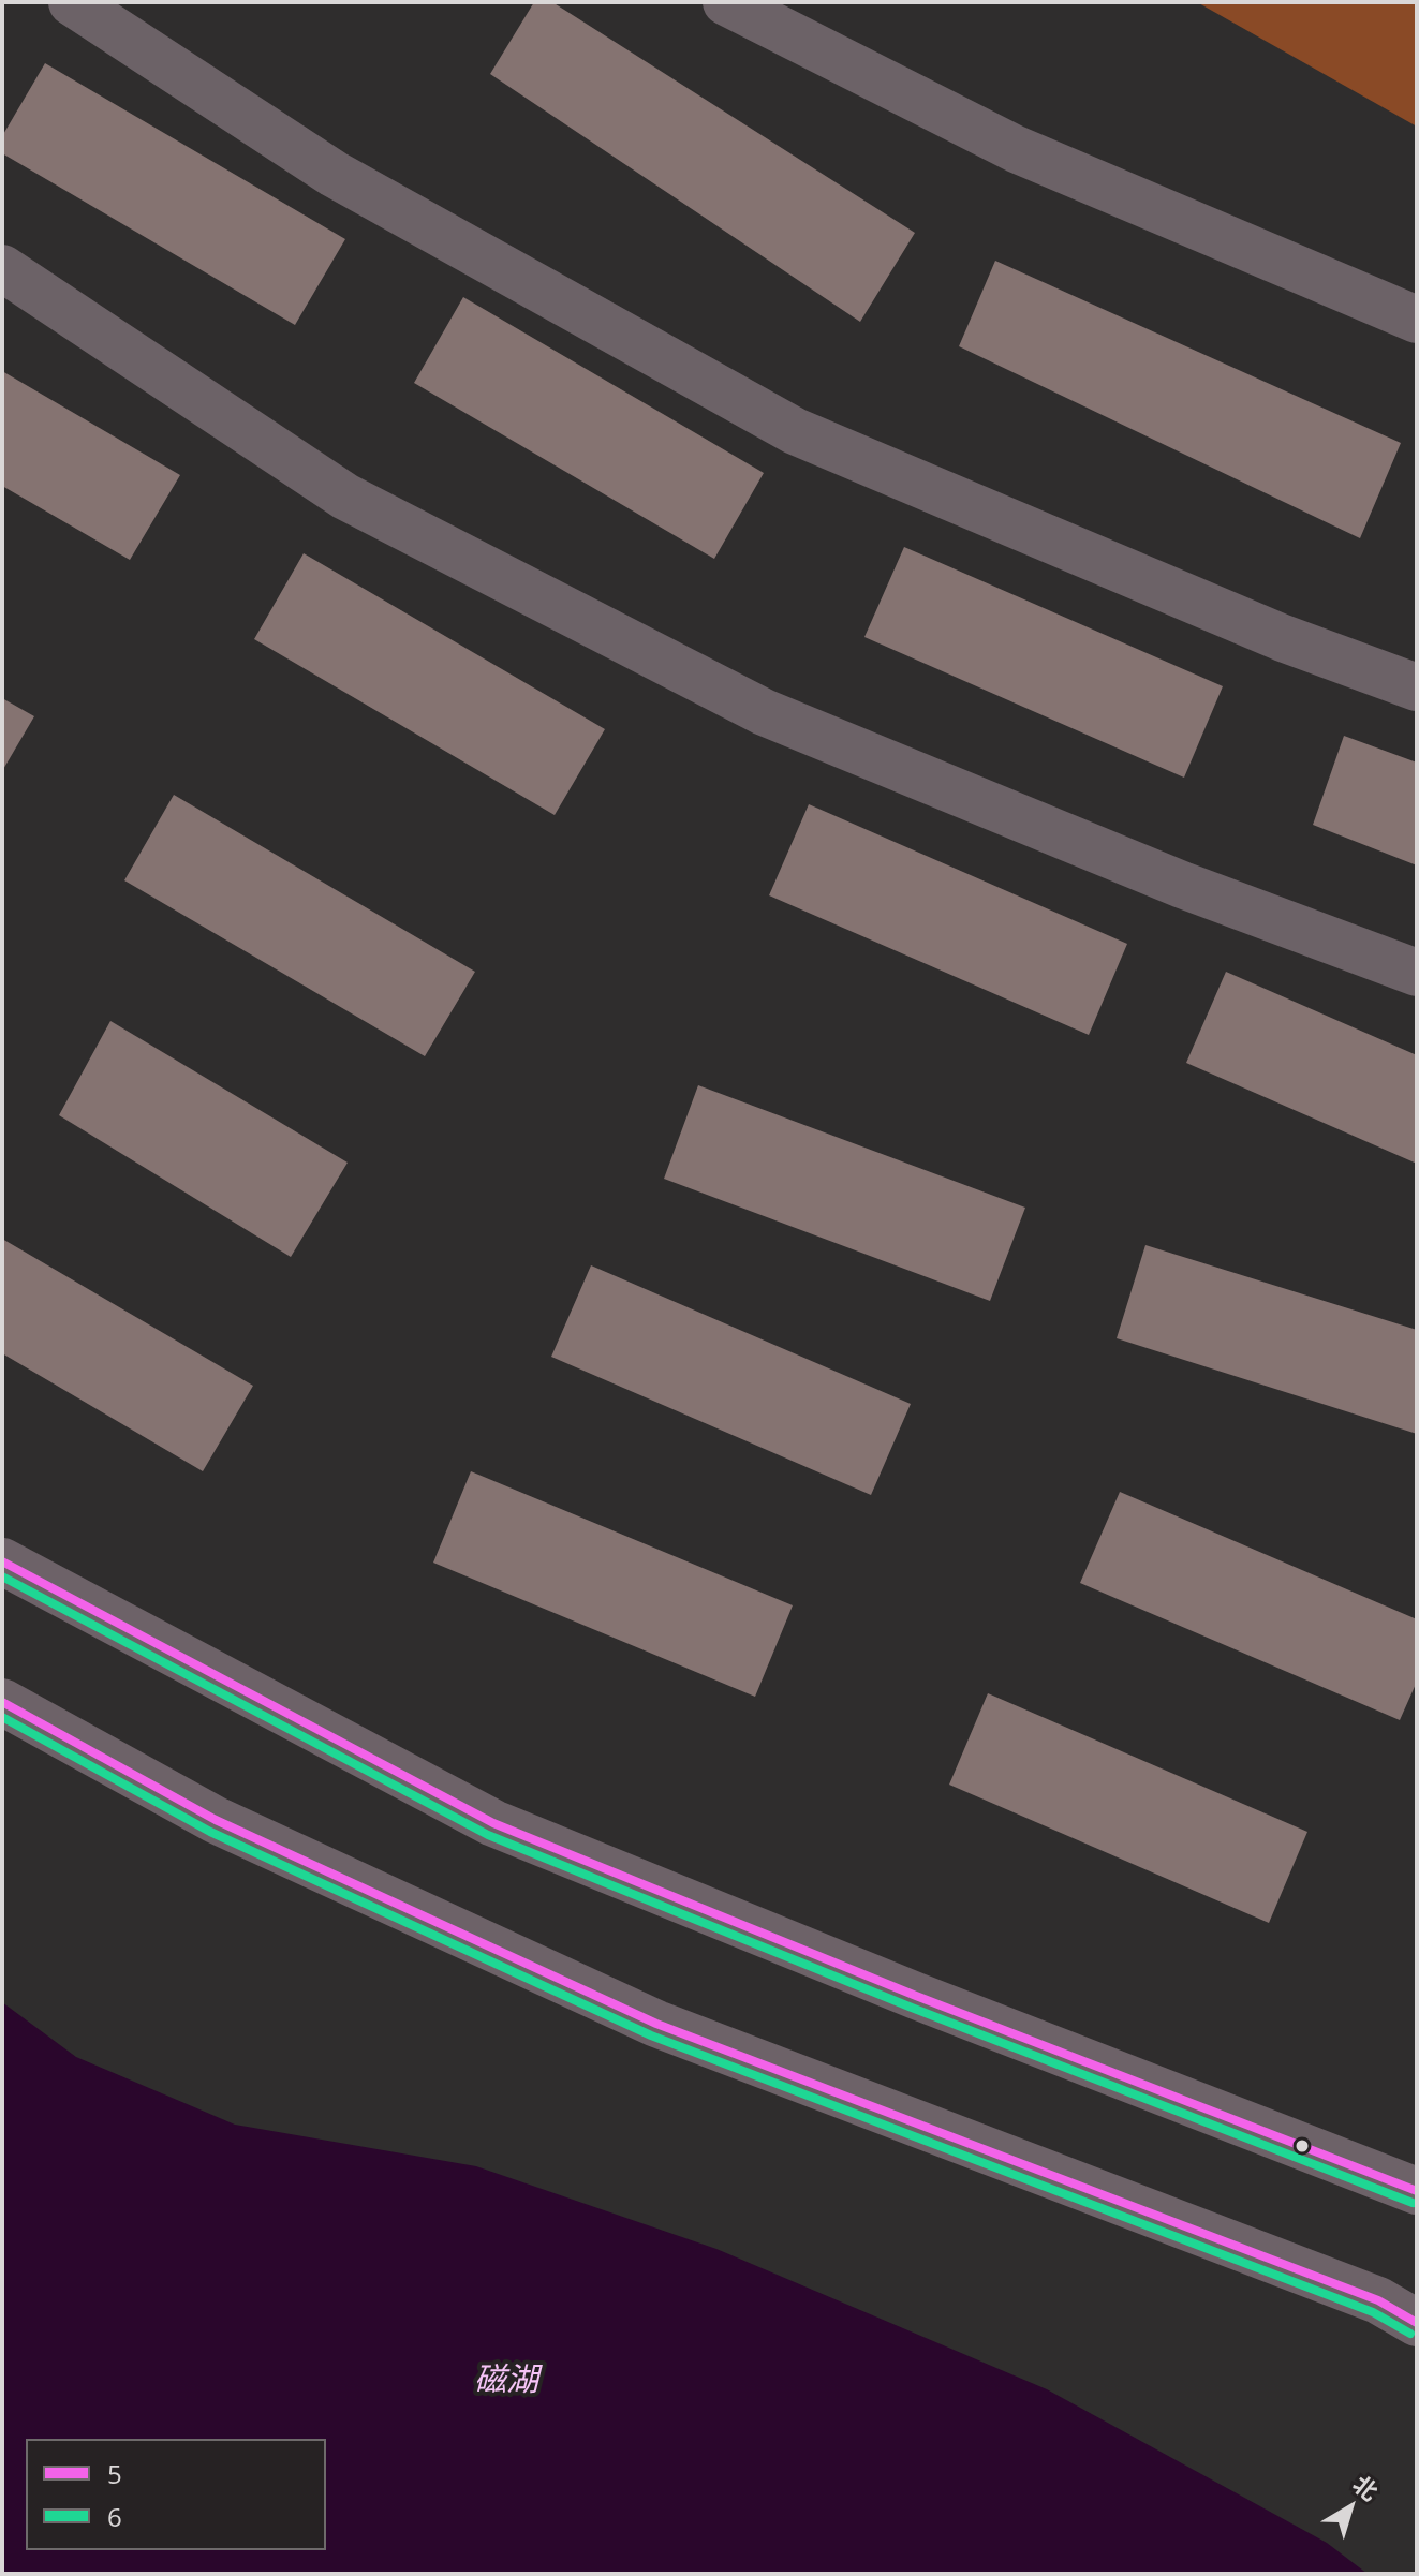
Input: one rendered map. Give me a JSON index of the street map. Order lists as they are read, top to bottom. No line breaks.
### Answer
{"water":["磁湖"],"lines":["transit line 5","transit line 6"],"legend":["5","6"],"north":"top right"}
